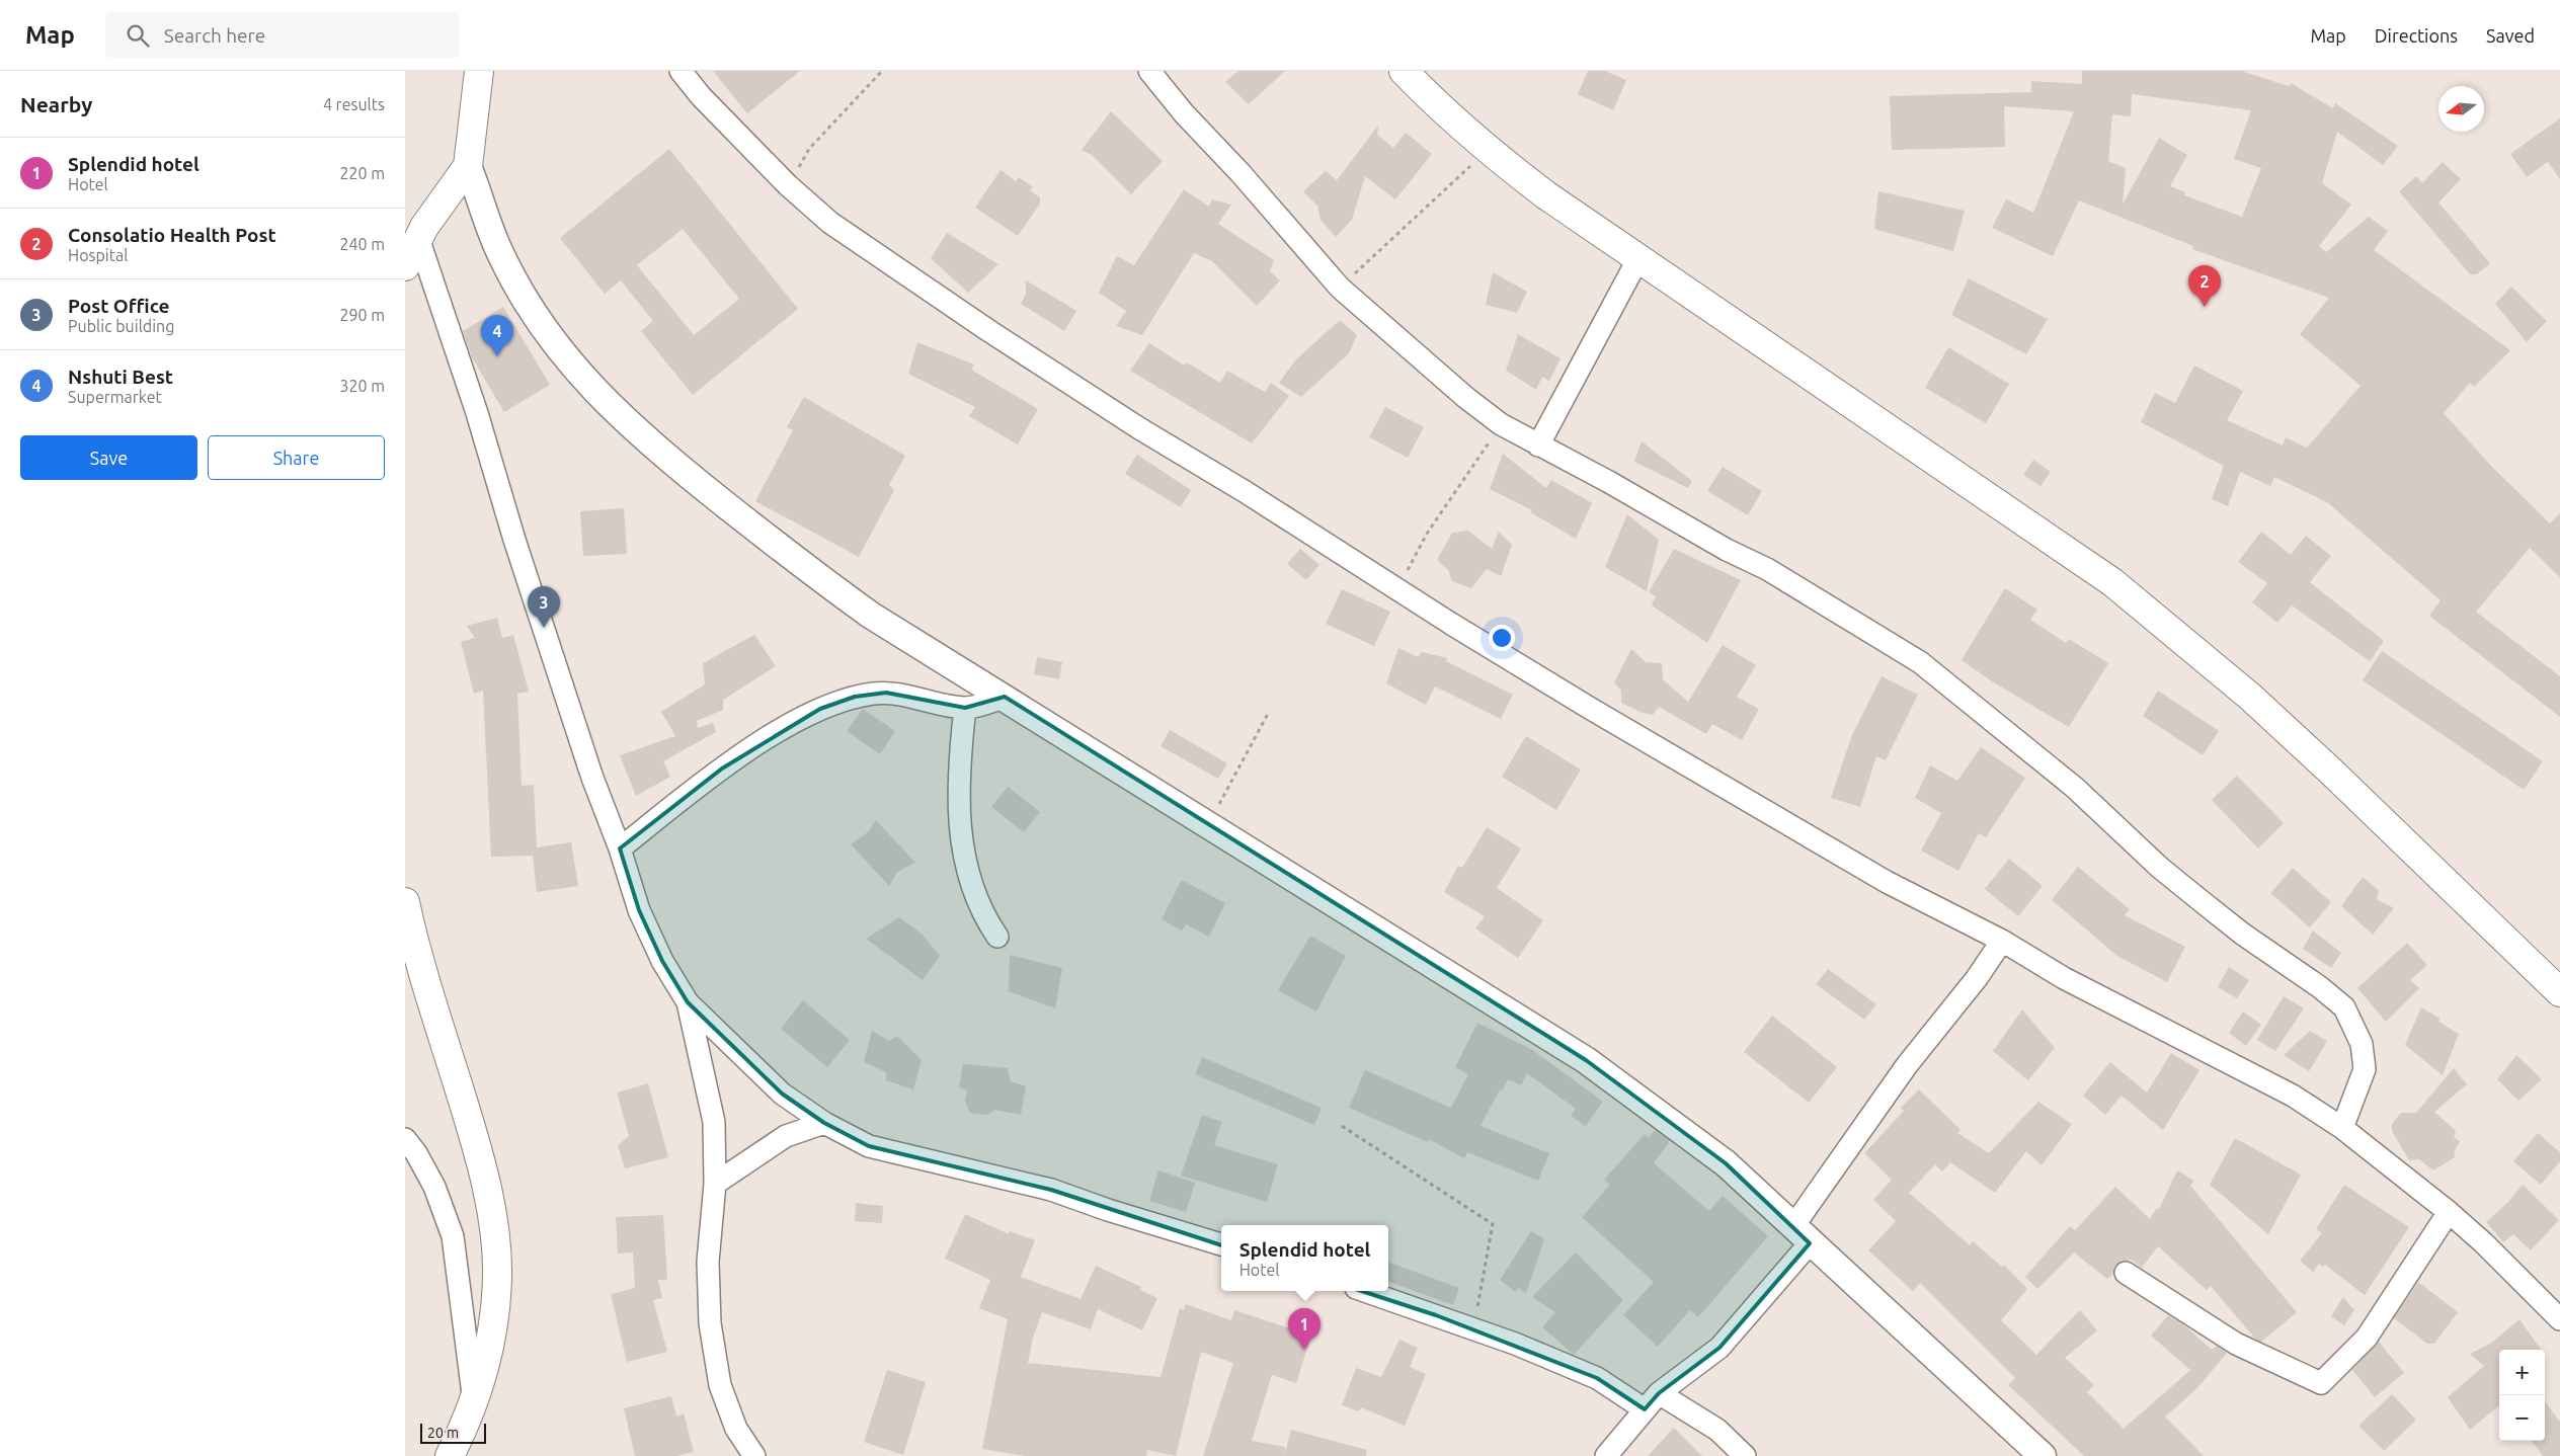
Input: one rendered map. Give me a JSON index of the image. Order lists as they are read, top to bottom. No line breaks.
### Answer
{"scale_bar":"20 m","north":"left","page":{"header":"Map","search":"Search here","nav":["Map","Directions","Saved"],"heading":["Nearby","4 results"],"list":[{"mark":"1","name":"Splendid hotel","note":"Hotel","value":"220 m"},{"mark":"2","name":"Consolatio Health Post","note":"Hospital","value":"240 m"},{"mark":"3","name":"Post Office","note":"Public building","value":"290 m"},{"mark":"4","name":"Nshuti Best","note":"Supermarket","value":"320 m"}],"pins":["2","4","3","1"],"buttons":["Save","Share"],"popup":["Splendid hotel","Hotel"],"map_buttons":["+","−"],"scale":"20 m"}}
